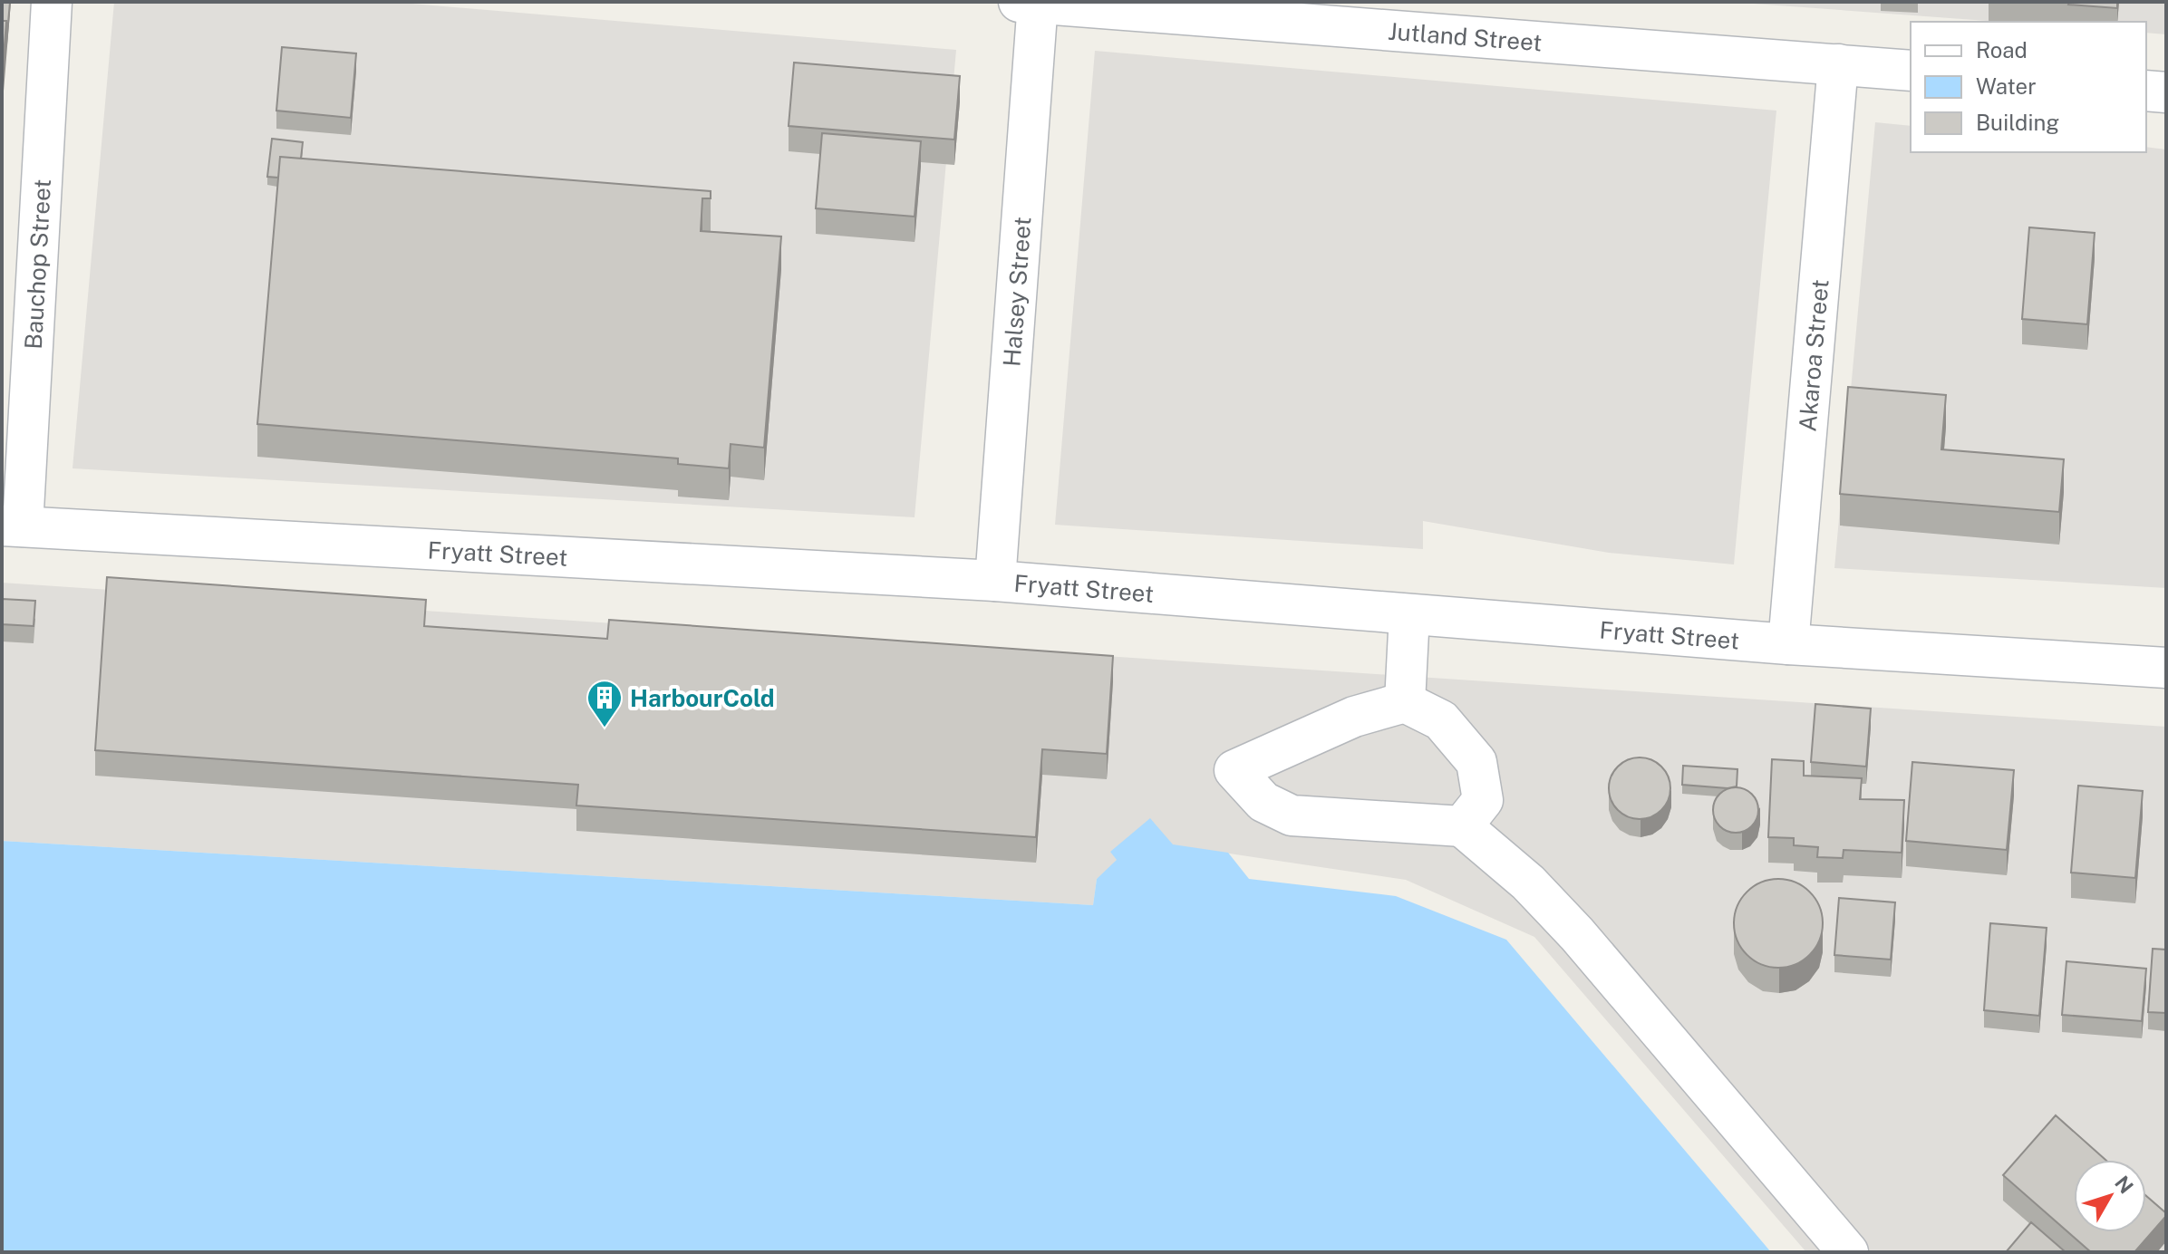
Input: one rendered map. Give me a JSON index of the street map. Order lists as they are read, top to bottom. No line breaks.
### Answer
{"streets":{"street":["Jutland Street","Bauchop Street","Halsey Street","Akaroa Street","Fryatt Street"]},"crossings":[["Jutland Street","Halsey Street"],["Jutland Street","Akaroa Street"],["Bauchop Street","Fryatt Street"],["Halsey Street","Fryatt Street"],["Akaroa Street","Fryatt Street"]],"places":{"building":["HarbourCold"]},"legend":["Road","Water","Building"],"north":"top right"}
